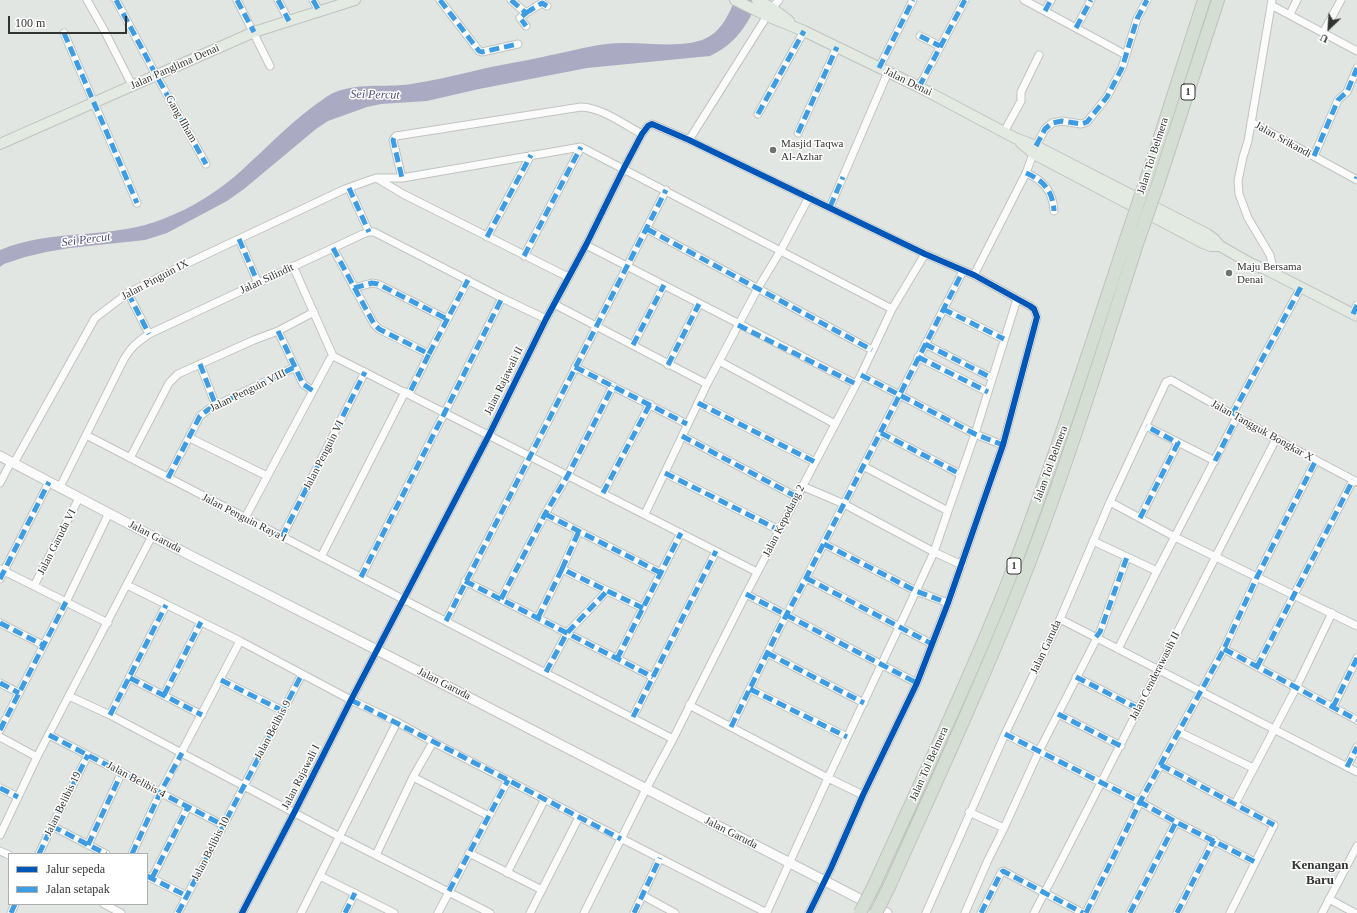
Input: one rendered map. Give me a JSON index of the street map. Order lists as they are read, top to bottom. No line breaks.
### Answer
{"streets":{"highway":["1","Jalan Tol Belmera"],"main road":["Jalan Panglima Denai","Jalan Denai"],"street":["Gang Ilham","Jalan Srikandi","Jalan Silindit","Jalan Pinguin IX","Jalan Rajawali II","Jalan Penguin VIII","Jalan Tangguk Bongkar X","Jalan Penguin VI","Jalan Penguin Raya I","Jalan Kepodang 2","Jalan Garuda","Jalan Garuda VI","Jalan Cenderawasih II","Jalan Belibis 9","Jalan Rajawali I","Jalan Belibis 4","Jalan Belibis 19","Jalan Belibis 10"]},"crossings":[["Jalan Panglima Denai","Gang Ilham"],["Jalan Silindit","Jalan Penguin Raya I"],["Jalan Silindit","Jalan Garuda"],["Jalan Pinguin IX","Jalan Garuda"],["Jalan Rajawali II","Jalan Penguin Raya I"],["Jalan Rajawali II","Jalan Garuda"],["Jalan Rajawali II","Jalan Rajawali I"],["Jalan Penguin VIII","Jalan Penguin Raya I"],["Jalan Tangguk Bongkar X","Jalan Garuda"],["Jalan Tangguk Bongkar X","Jalan Cenderawasih II"],["Jalan Penguin VI","Jalan Penguin Raya I"],["Jalan Penguin Raya I","Jalan Kepodang 2"],["Jalan Kepodang 2","Jalan Garuda"],["Jalan Garuda","Jalan Garuda VI"],["Jalan Garuda","Jalan Rajawali I"],["Jalan Belibis 9","Jalan Belibis 10"],["Jalan Belibis 4","Jalan Belibis 19"],["Jalan Belibis 4","Jalan Belibis 10"]],"districts":["Kenangan Baru"],"water":["Sei Percut"],"places":["Masjid Taqwa Al-Azhar","Maju Bersama Denai"],"legend":["Jalur sepeda","Jalan setapak"],"scale_bar":"100 m","north":"bottom left"}
